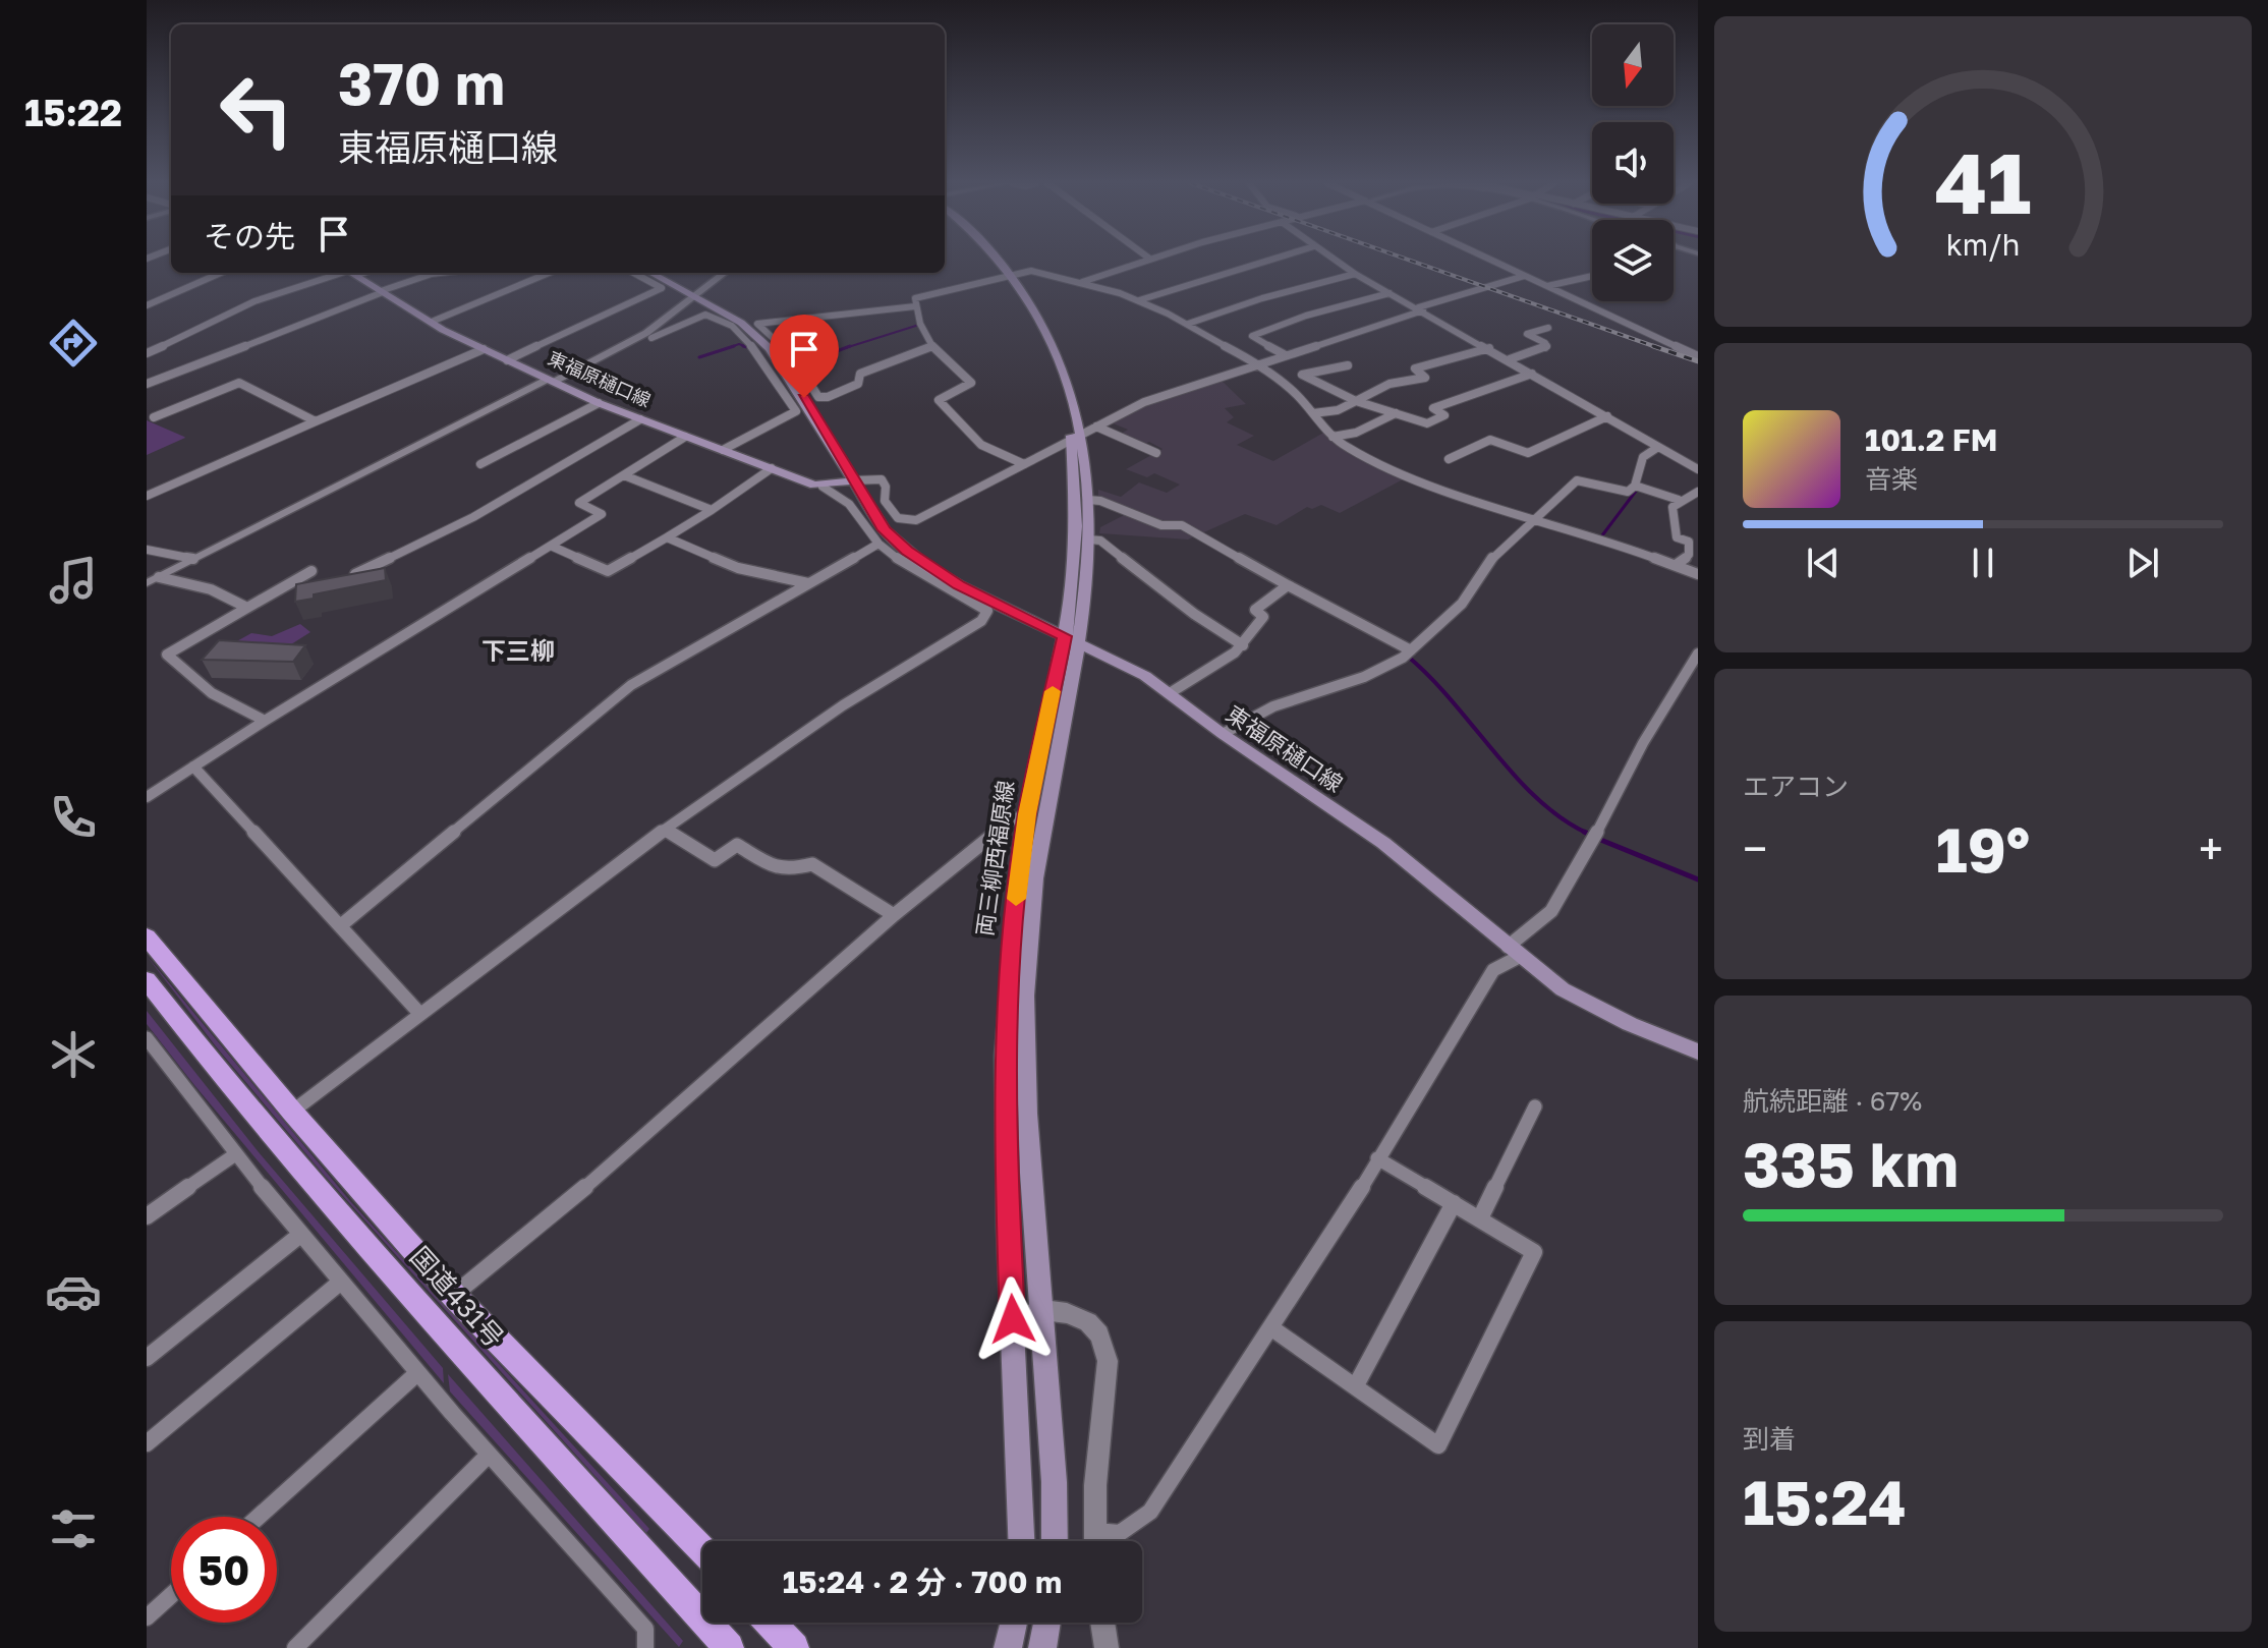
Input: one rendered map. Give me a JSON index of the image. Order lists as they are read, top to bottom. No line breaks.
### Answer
{"streets":{"highway":["国道431号"],"main road":["東福原樋口線","両三柳西福原線"]},"crossings":[["東福原樋口線","両三柳西福原線"]],"districts":["下三柳"],"north":"bottom","page":{"tabs":"15:22","turn":["370 m","東福原樋口線"],"then":"その先","song":["101.2 FM","音楽"],"tile":["エアコン",["航続距離 · 67%","335 km"],["到着","15:24"]],"heat":["−","19°","+"],"limit":"50","trip":"15:24 · 2 分 · 700 m","gauge":["41","km/h"]}}
